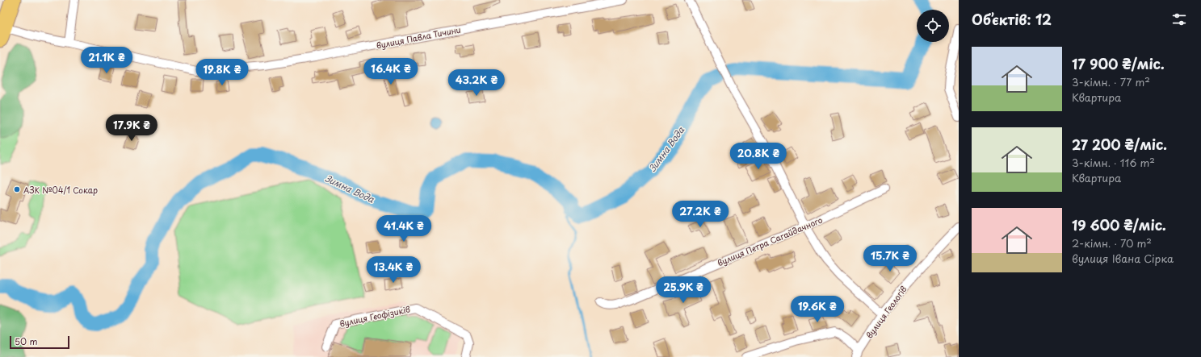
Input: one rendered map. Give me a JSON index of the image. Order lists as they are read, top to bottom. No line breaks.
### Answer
{"streets":{"street":["вулиця Павла Тичини","вулиця Петра Сагайдачного","вулиця Геологів","вулиця Геофізиків"]},"water":["Зимна Вода"],"places":["АЗК №04/1 Сокар"],"scale_bar":"50 m","page":{"heading":"Об’єктів: 12","list":[{"name":"17 900 ₴/міс.","note":"3-кімн. · 77 m² · Квартира"},{"name":"27 200 ₴/міс.","note":"3-кімн. · 116 m² · Квартира"},{"name":"19 600 ₴/міс.","note":"2-кімн. · 70 m² · вулиця Івана Сірка"}],"price":["21.1K ₴","16.4K ₴","19.8K ₴","43.2K ₴","17.9K ₴","20.8K ₴","27.2K ₴","41.4K ₴","15.7K ₴","13.4K ₴","25.9K ₴","19.6K ₴"],"scale":"50 m"}}
